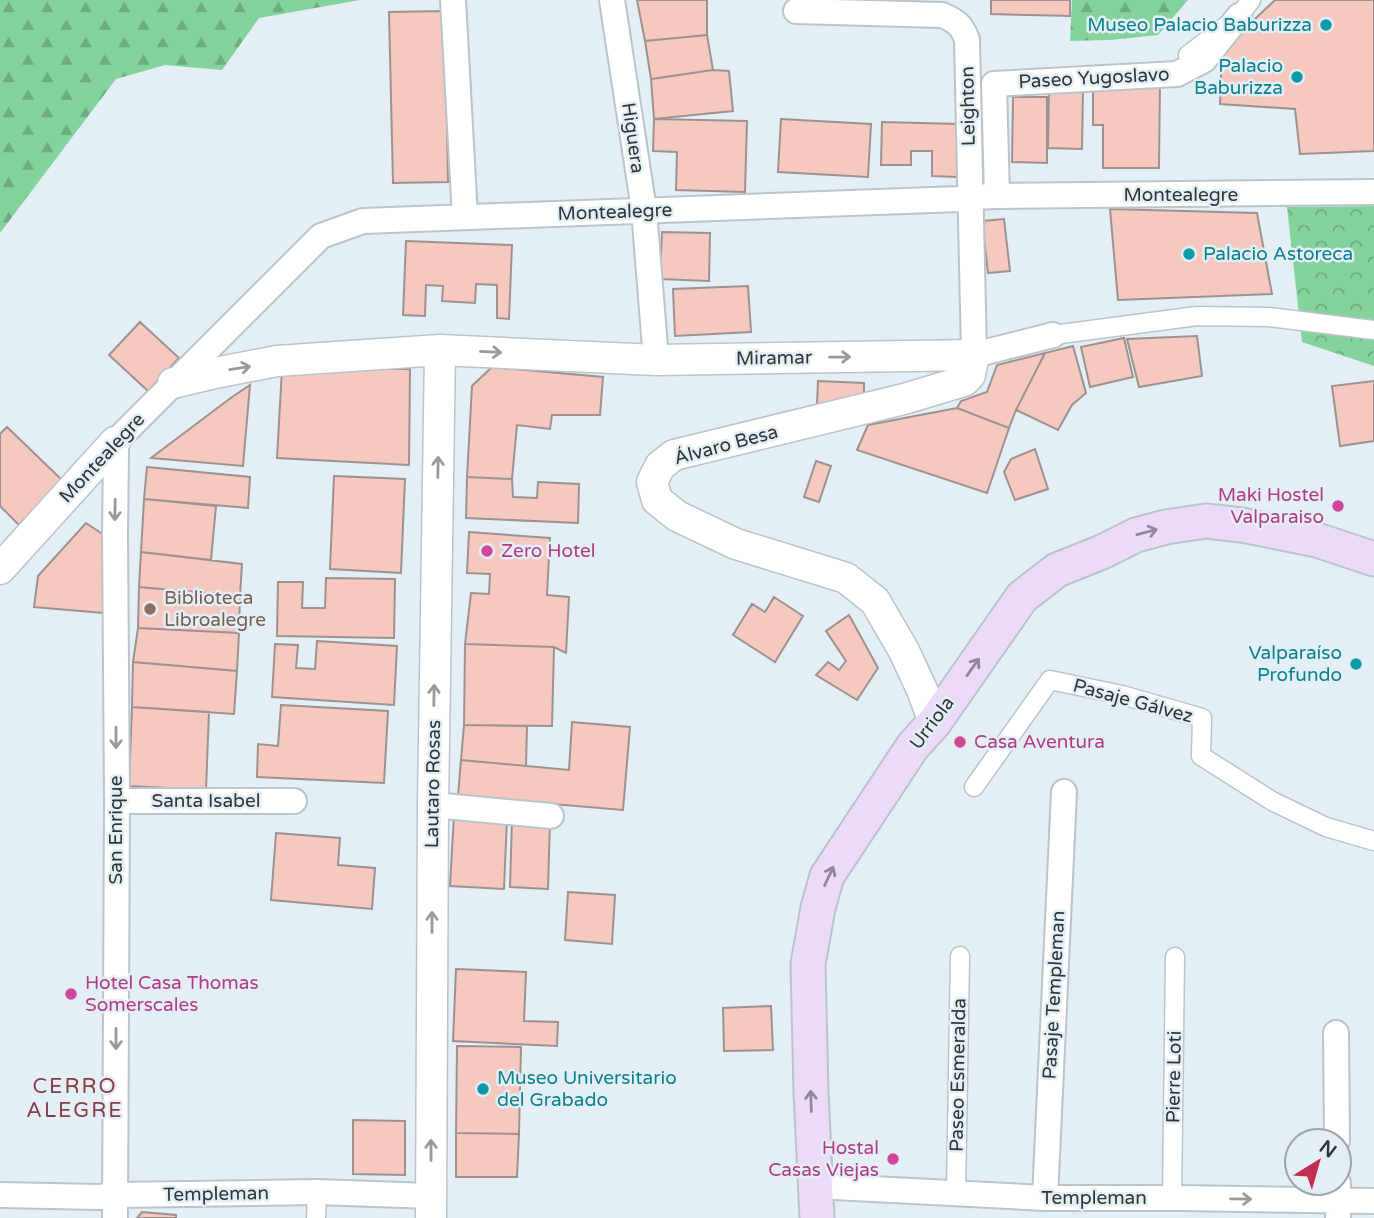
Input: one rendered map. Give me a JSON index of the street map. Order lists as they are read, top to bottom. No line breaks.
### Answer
{"streets":{"main road":["Urriola"],"street":["Paseo Yugoslavo","Leighton","Higuera","Montealegre","Miramar","Álvaro Besa","Pasaje Gálvez","Lautaro Rosas","Santa Isabel","San Enrique","Pasaje Templeman","Paseo Esmeralda","Pierre Loti","Templeman"]},"crossings":[["Paseo Yugoslavo","Montealegre"],["Leighton","Montealegre"],["Leighton","Miramar"],["Leighton","Álvaro Besa"],["Higuera","Montealegre"],["Higuera","Miramar"],["Montealegre","Miramar"],["Montealegre","San Enrique"],["Miramar","Álvaro Besa"],["Miramar","Lautaro Rosas"],["Álvaro Besa","Urriola"],["Urriola","Templeman"],["Lautaro Rosas","Templeman"],["Santa Isabel","San Enrique"],["San Enrique","Templeman"],["Pasaje Templeman","Templeman"],["Paseo Esmeralda","Templeman"],["Pierre Loti","Templeman"]],"one_way":["Miramar","Urriola","Lautaro Rosas","San Enrique"],"districts":["CERRO ALEGRE"],"places":["Museo Palacio Baburizza","Palacio Baburizza","Palacio Astoreca","Maki Hostel Valparaiso","Zero Hotel","Biblioteca Libroalegre","Valparaíso Profundo","Casa Aventura","Hotel Casa Thomas Somerscales","Museo Universitario del Grabado","Hostal Casas Viejas"],"north":"top right"}
